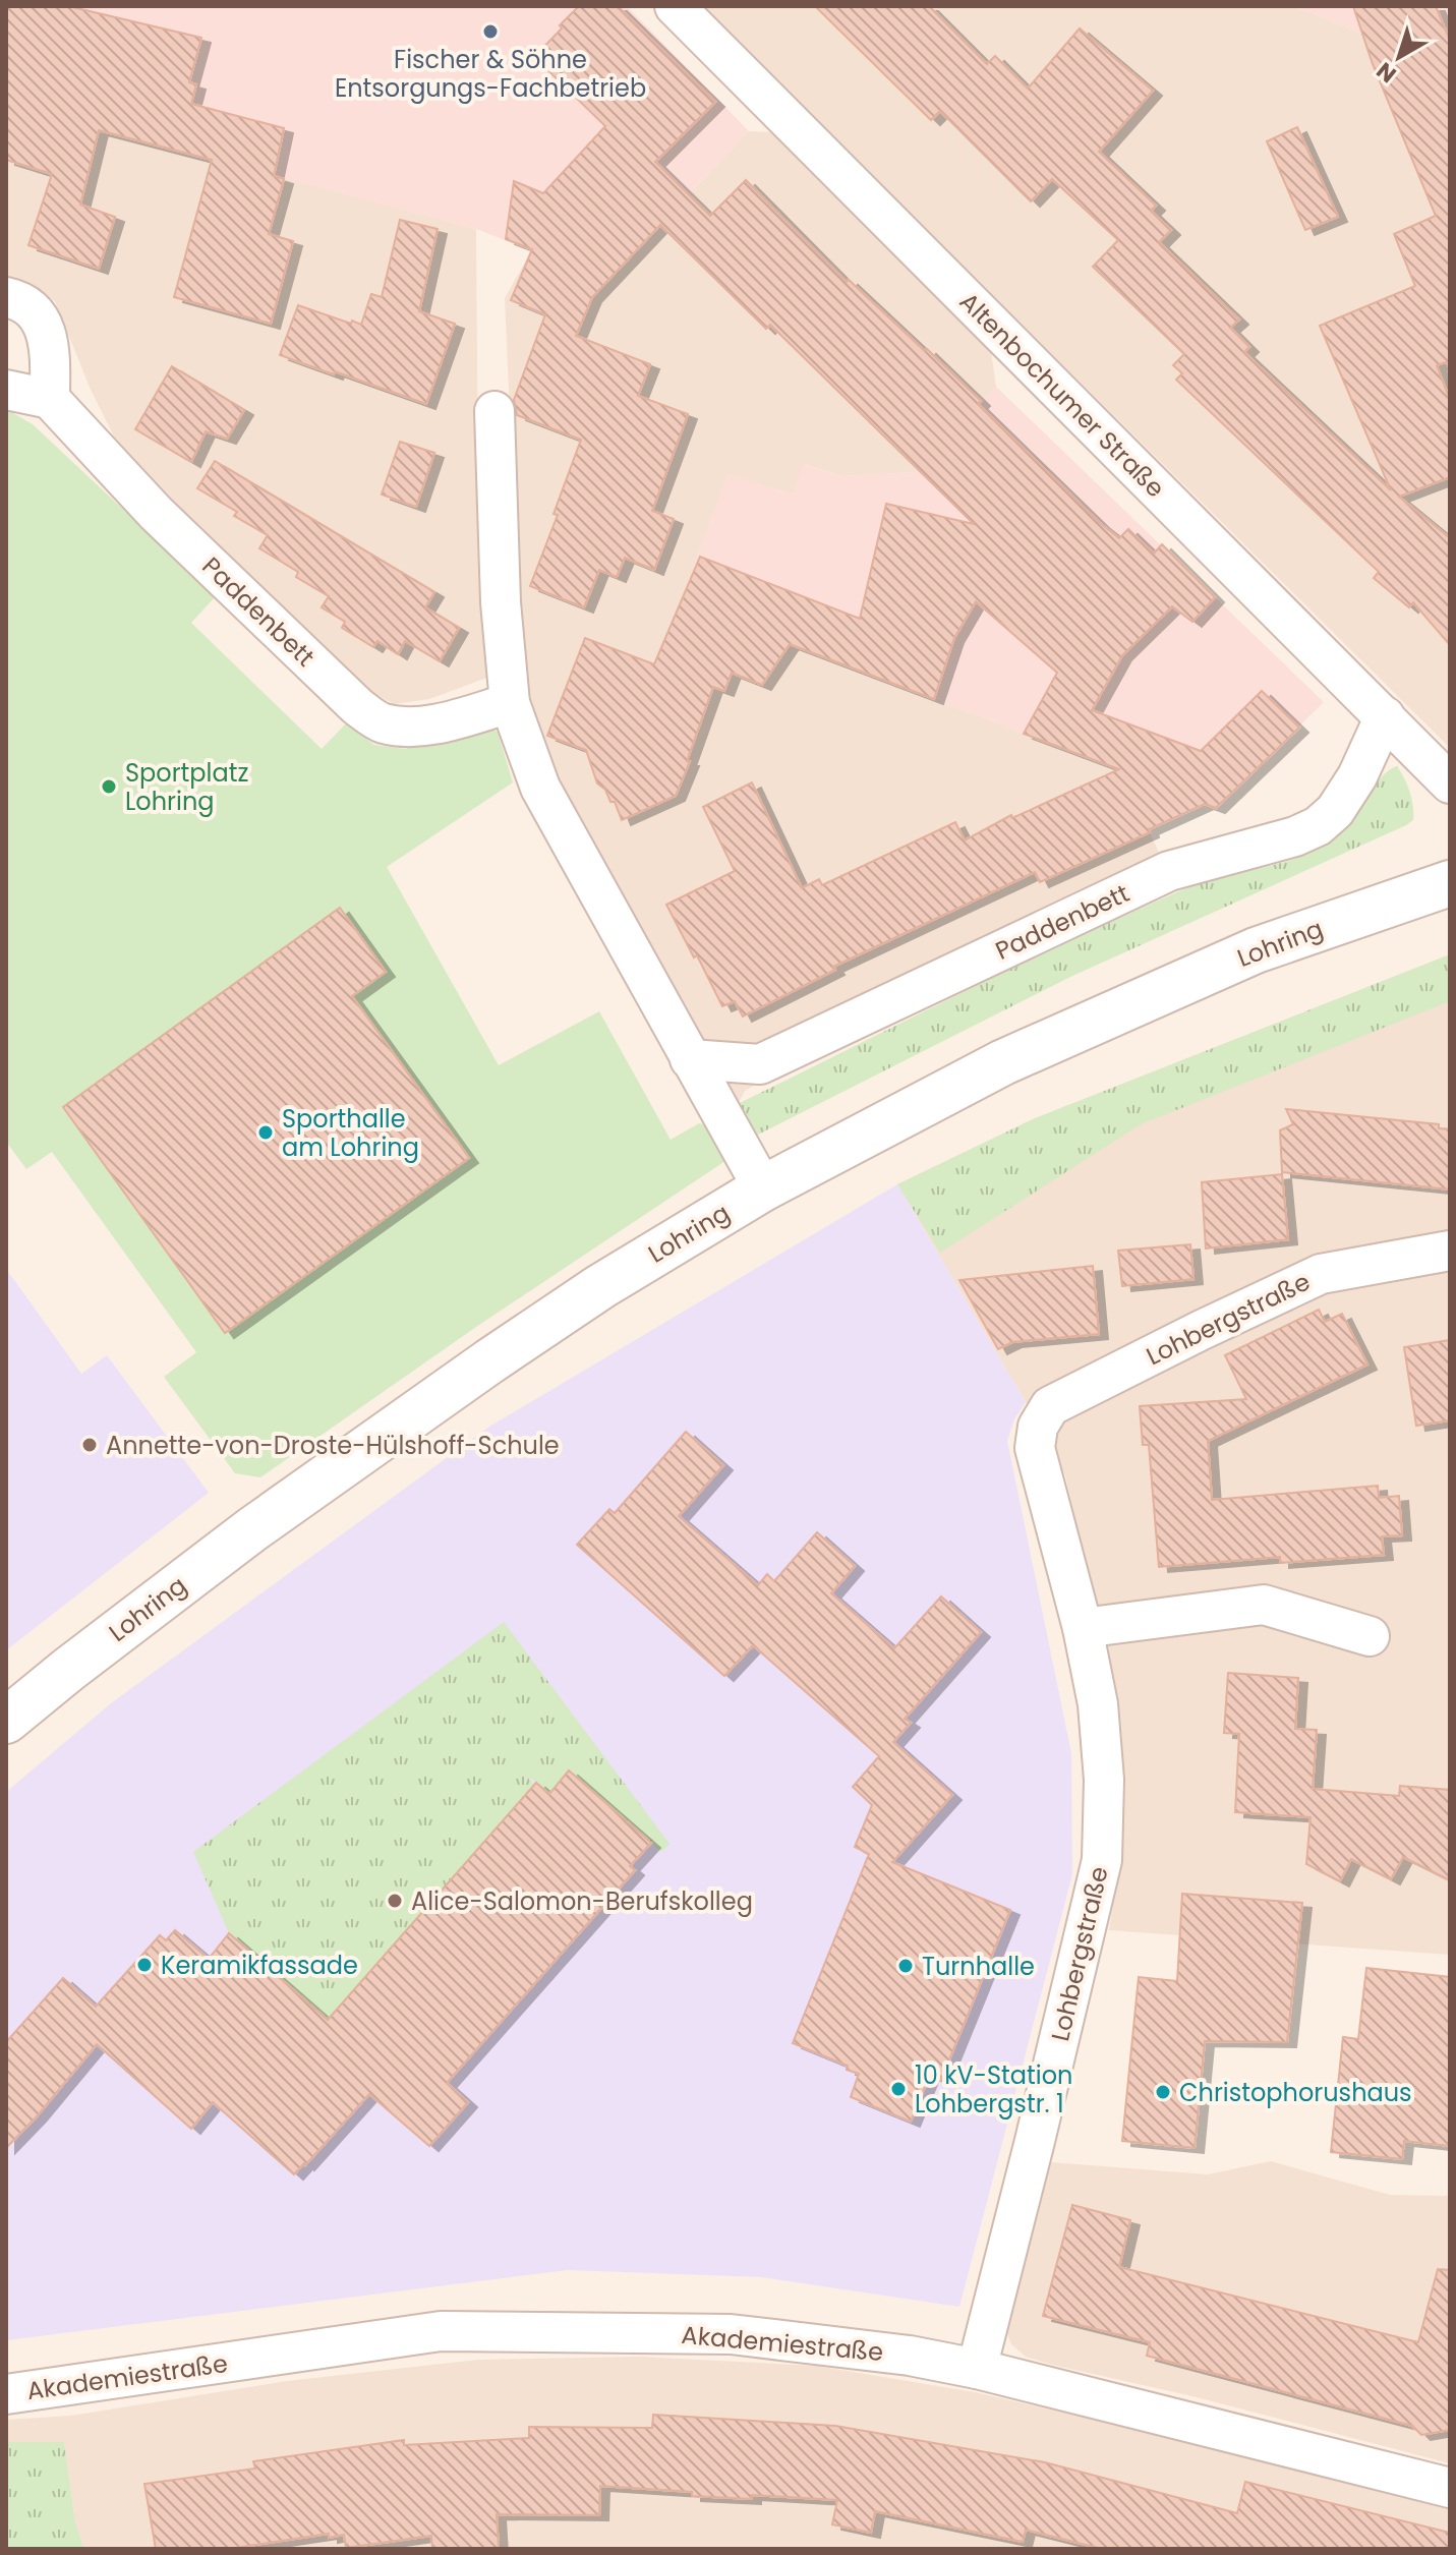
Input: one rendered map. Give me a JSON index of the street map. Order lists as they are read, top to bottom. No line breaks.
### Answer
{"streets":{"street":["Altenbochumer Straße","Paddenbett","Lohring","Lohbergstraße","Akademiestraße"]},"crossings":[["Altenbochumer Straße","Paddenbett"],["Lohbergstraße","Akademiestraße"]],"places":["Fischer & Söhne Entsorgungs-Fachbetrieb","Sportplatz Lohring","Sporthalle am Lohring","Annette-von-Droste-Hülshoff-Schule","Alice-Salomon-Berufskolleg","Keramikfassade","Turnhalle","10 kV-Station Lohbergstr. 1","Christophorushaus"],"north":"bottom left"}
